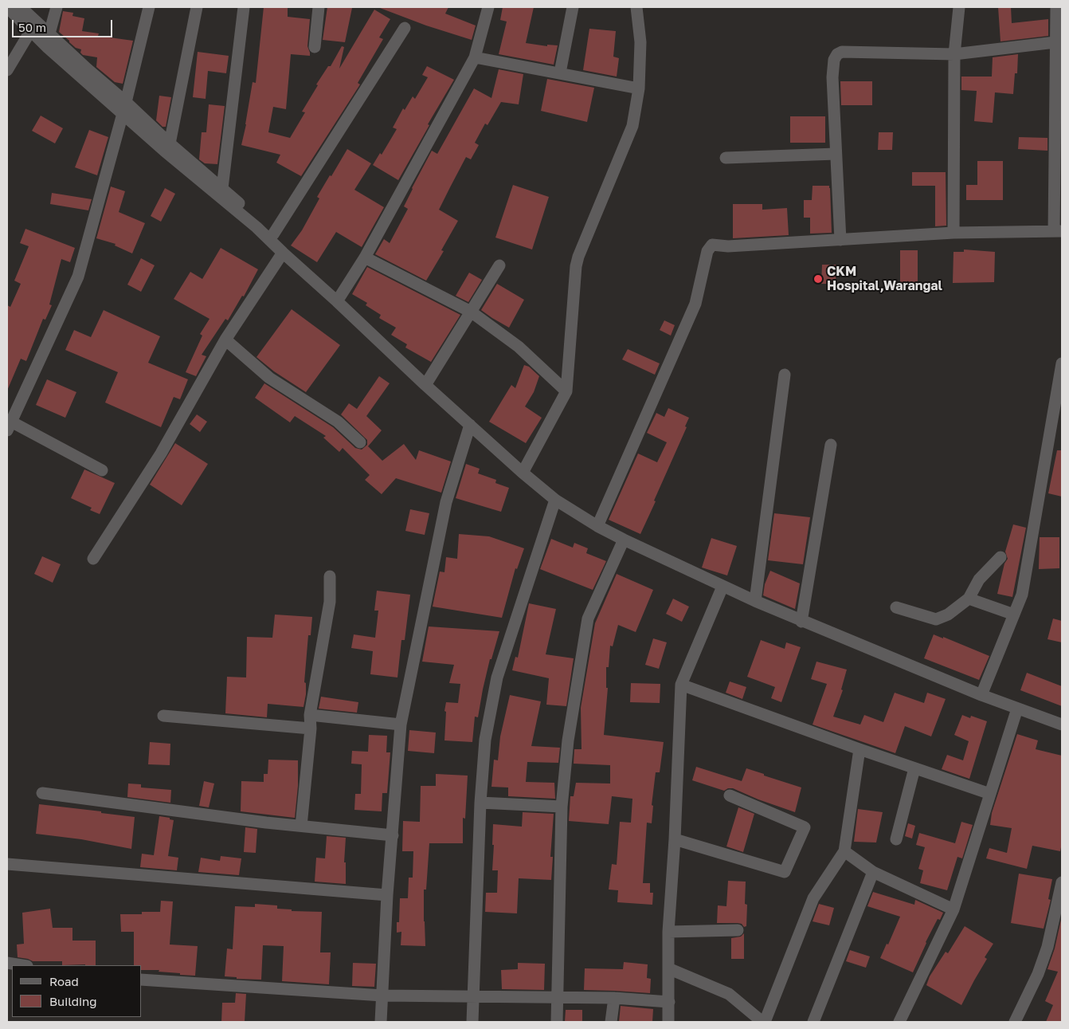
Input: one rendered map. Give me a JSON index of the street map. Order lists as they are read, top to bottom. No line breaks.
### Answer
{"places":["CKM Hospital,Warangal"],"legend":["Road","Building"],"scale_bar":"50 m"}
